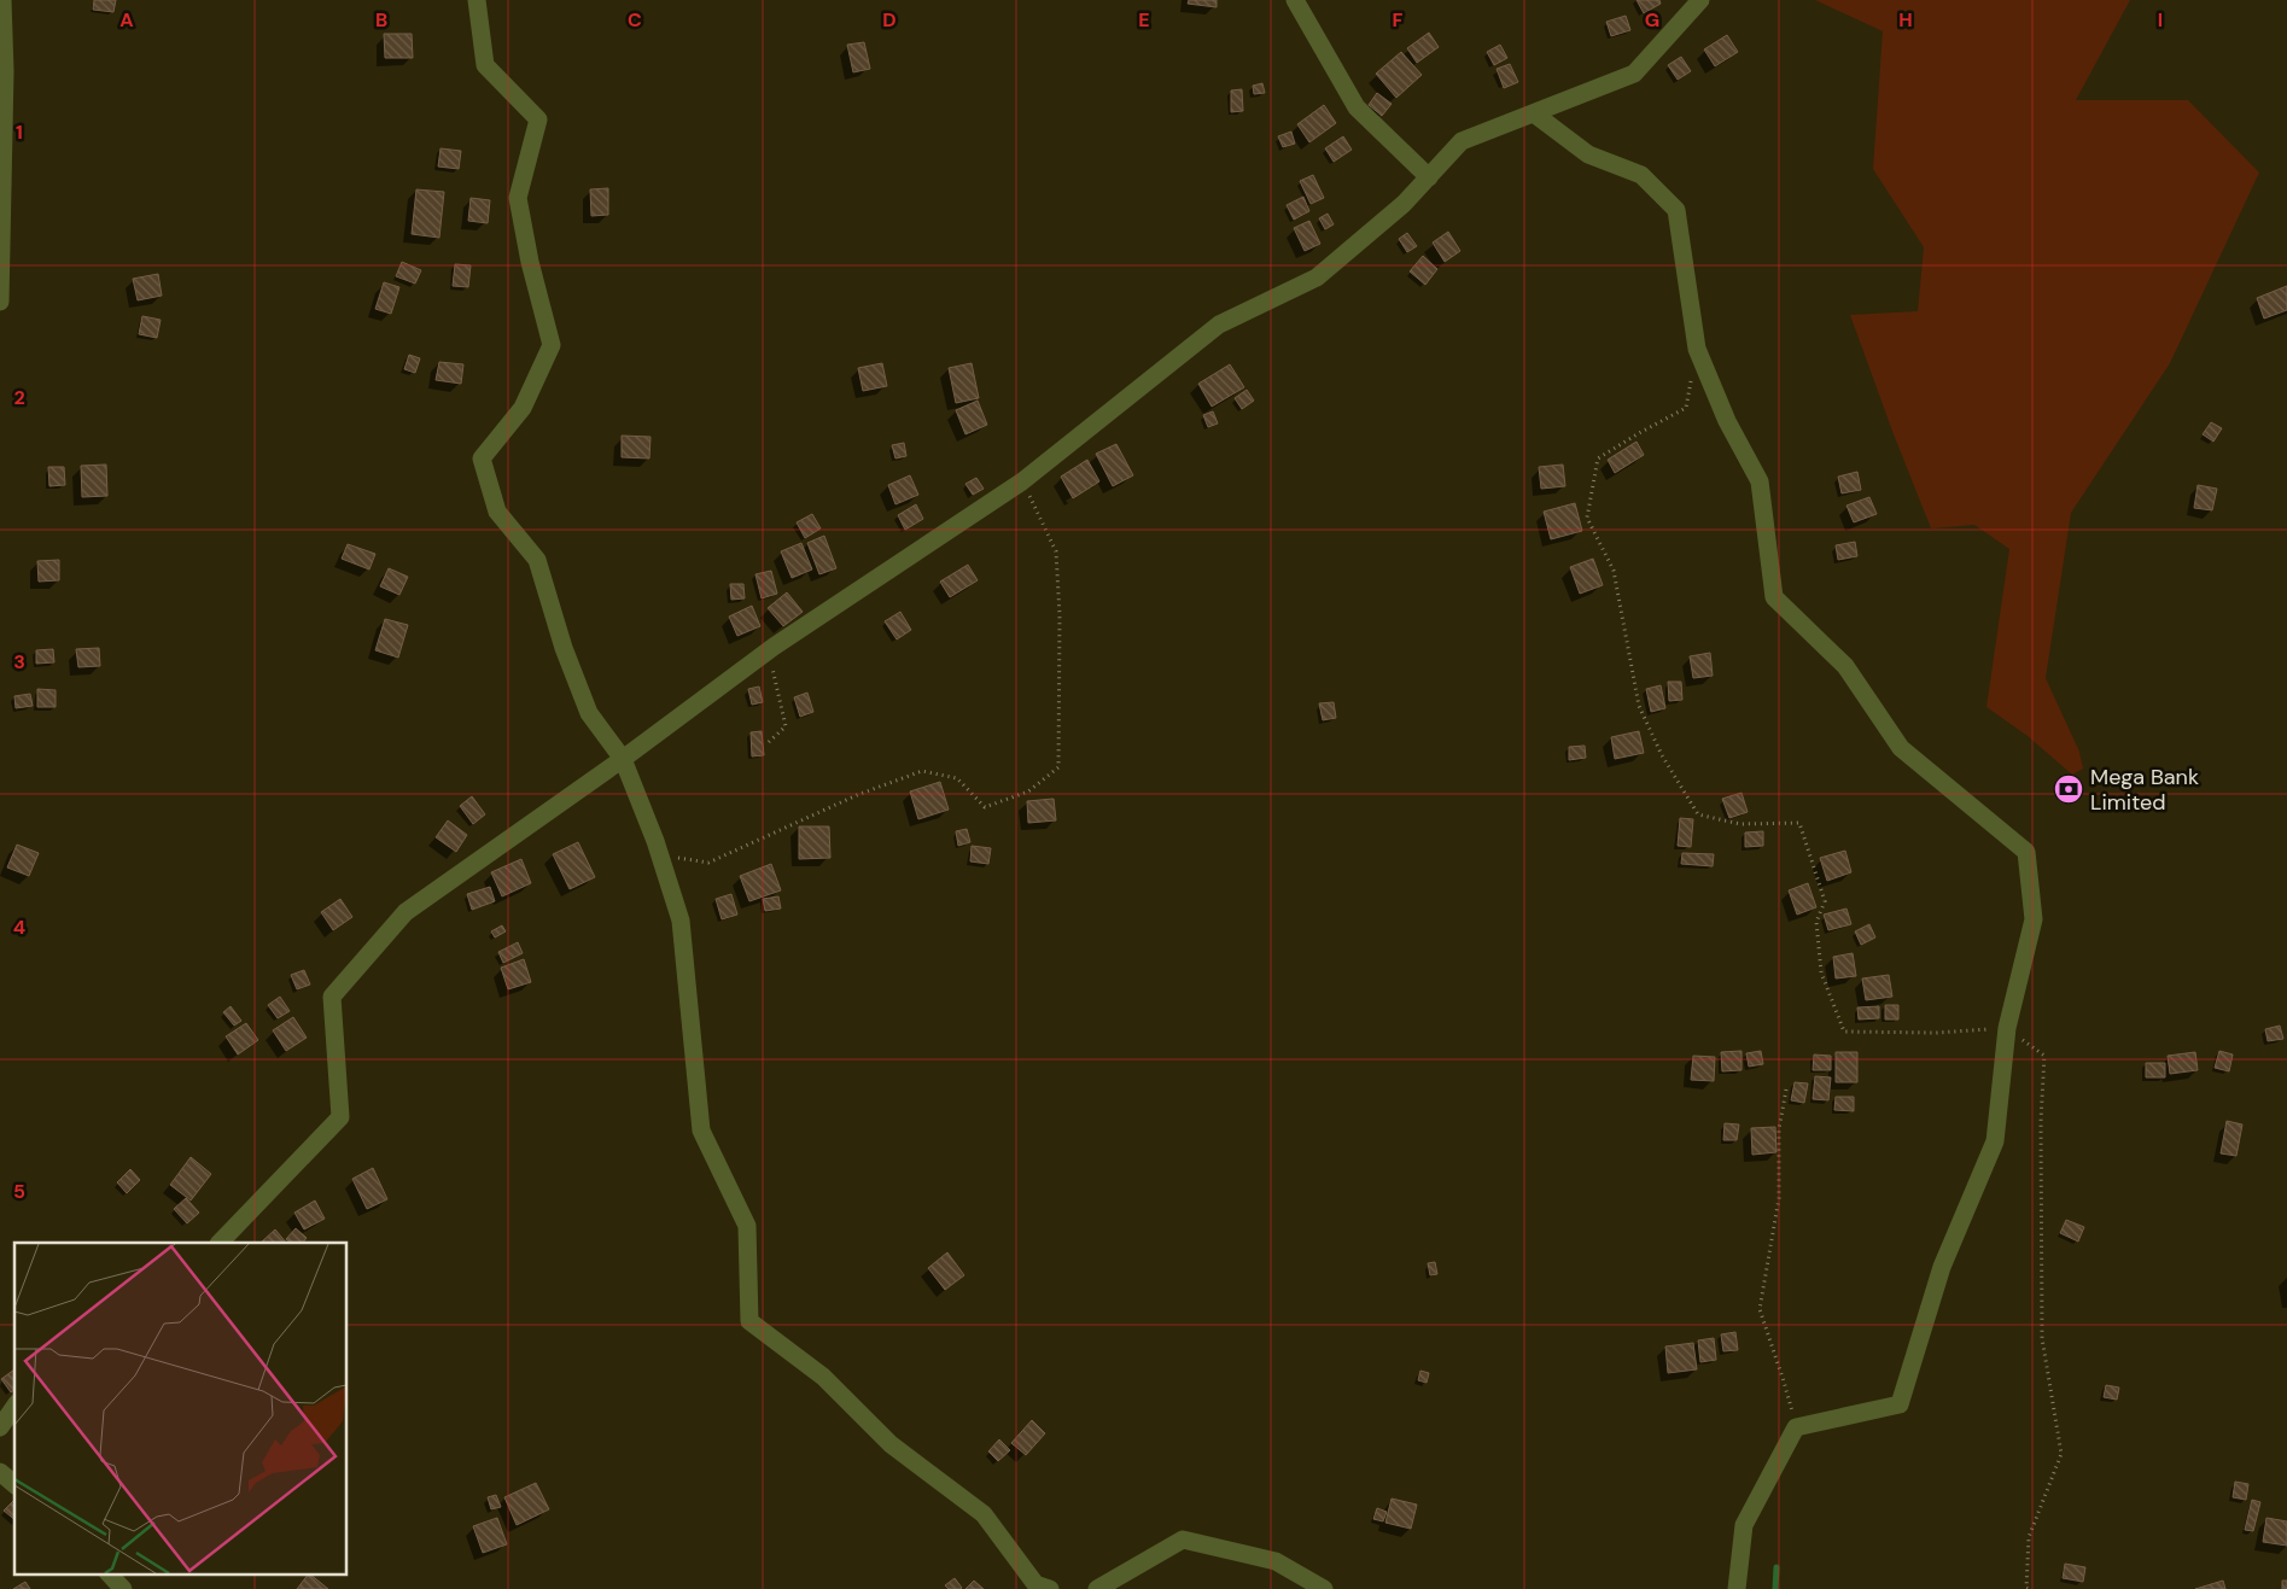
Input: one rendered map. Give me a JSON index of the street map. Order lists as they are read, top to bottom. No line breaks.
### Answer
{"places":{"bank":["Mega Bank Limited"]},"grid":{"columns":["A","B","C","D","E","F","G","H","I"],"rows":["1","2","3","4","5"]}}
